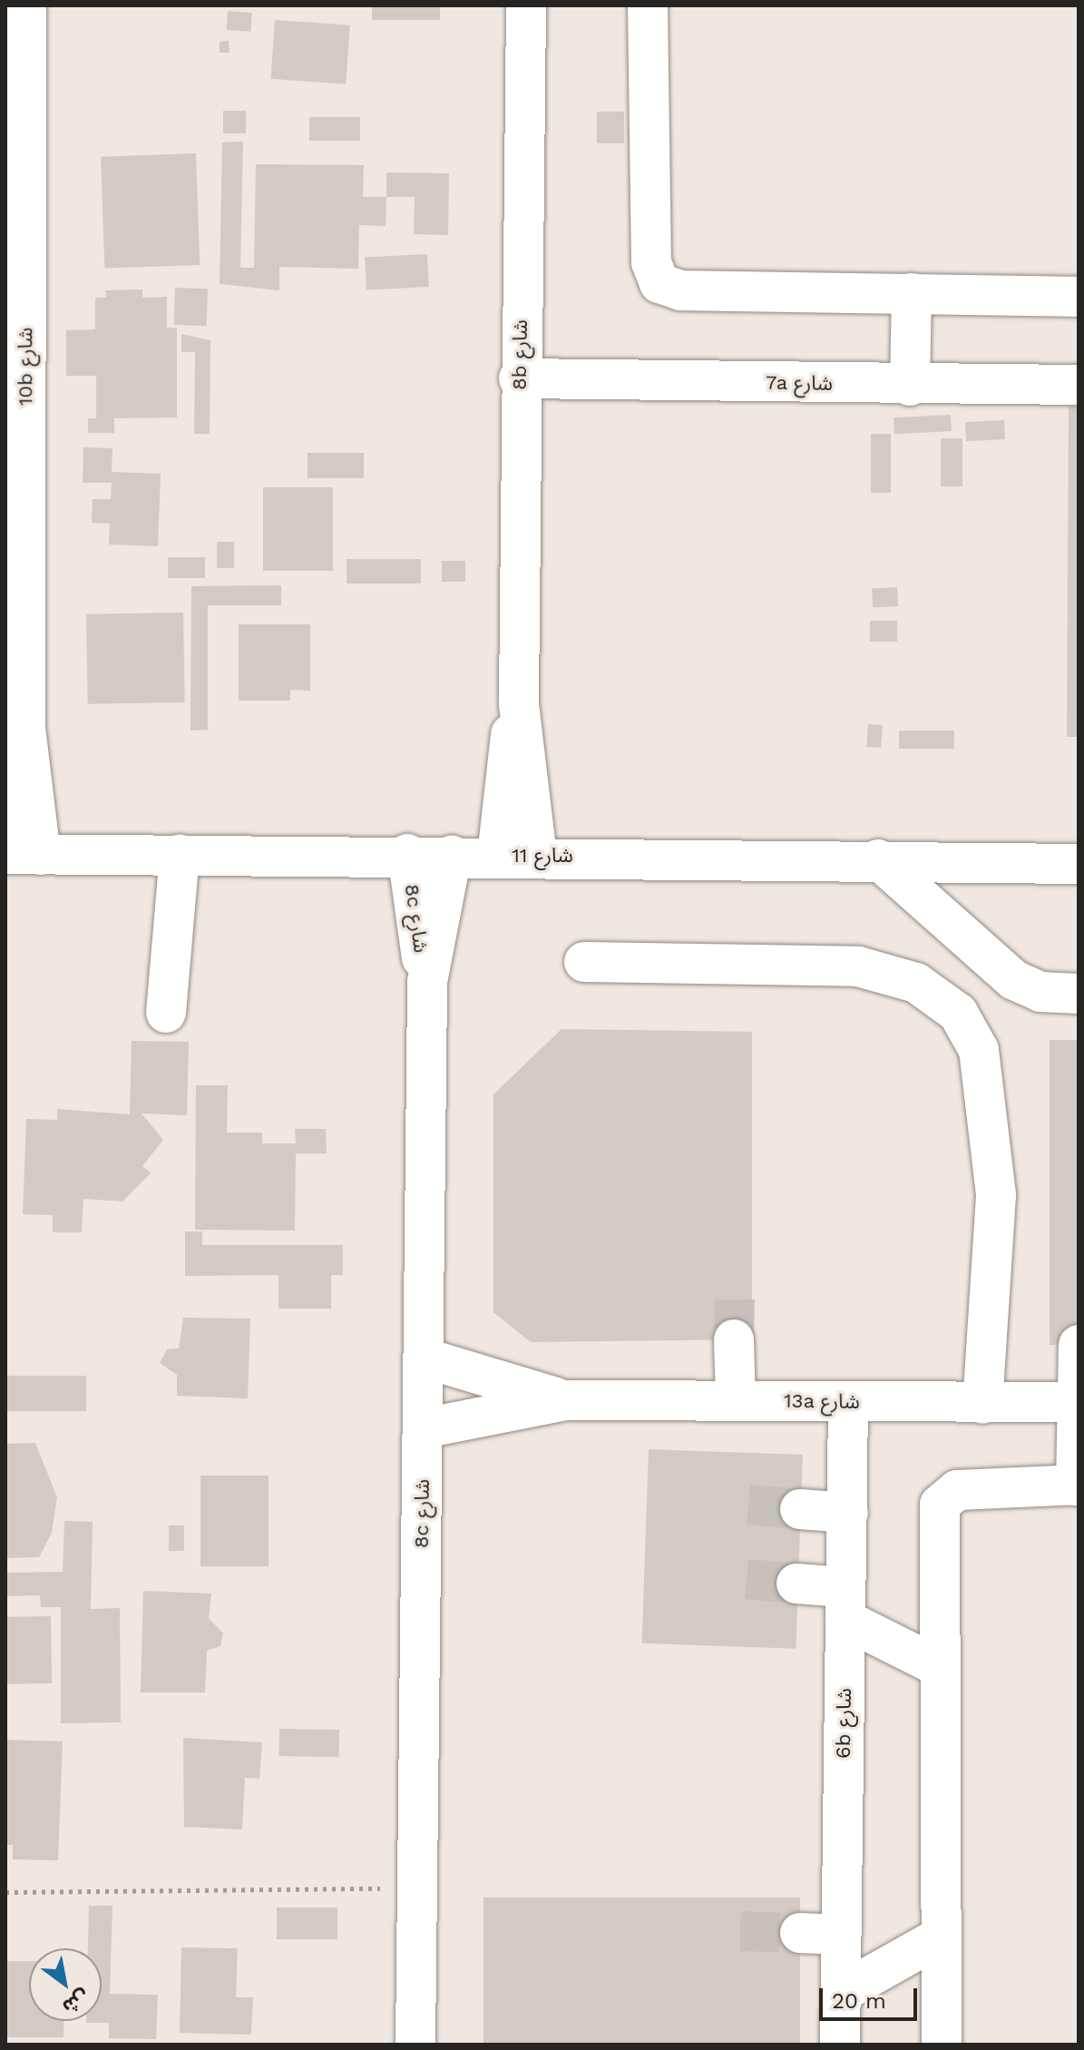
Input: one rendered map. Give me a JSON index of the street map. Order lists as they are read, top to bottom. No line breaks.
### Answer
{"streets":{"street":["8b شارع","10b شارع","7a شارع","شارع 11","8c شارع","13a شارع","6b شارع"]},"crossings":[["8b شارع","7a شارع"],["8b شارع","شارع 11"],["10b شارع","شارع 11"],["شارع 11","8c شارع"],["8c شارع","13a شارع"],["13a شارع","6b شارع"]],"scale_bar":"20 m","north":"bottom right"}
